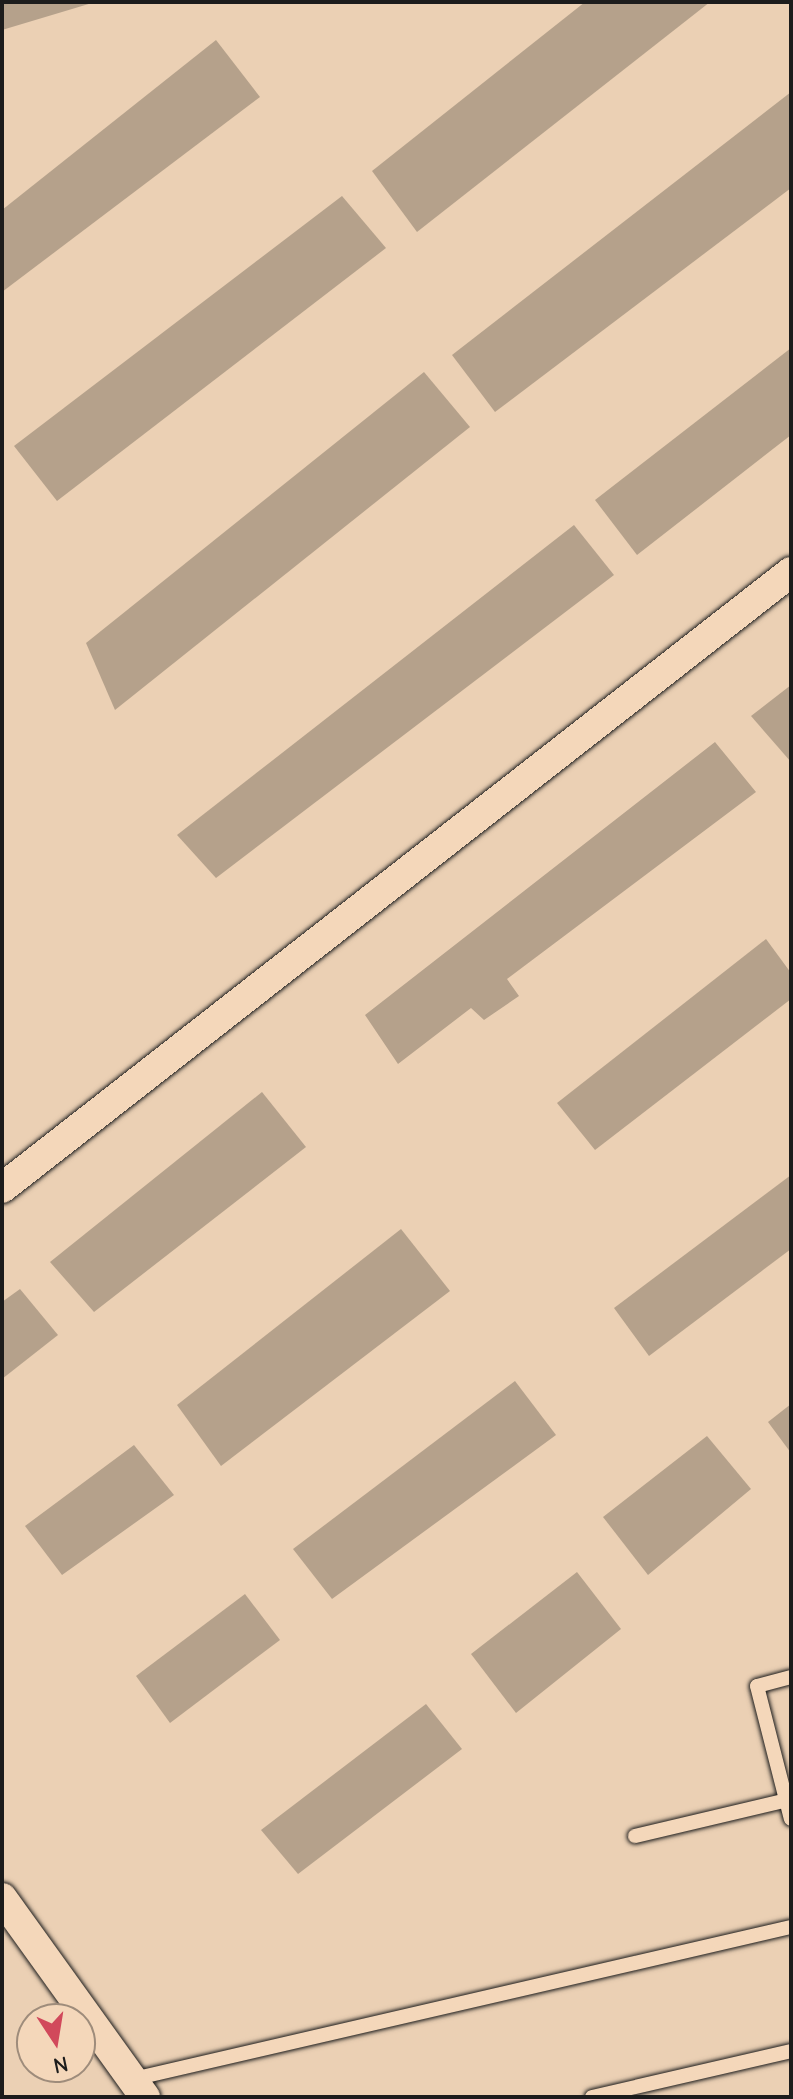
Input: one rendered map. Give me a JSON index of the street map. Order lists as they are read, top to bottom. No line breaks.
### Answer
{"north":"bottom"}
